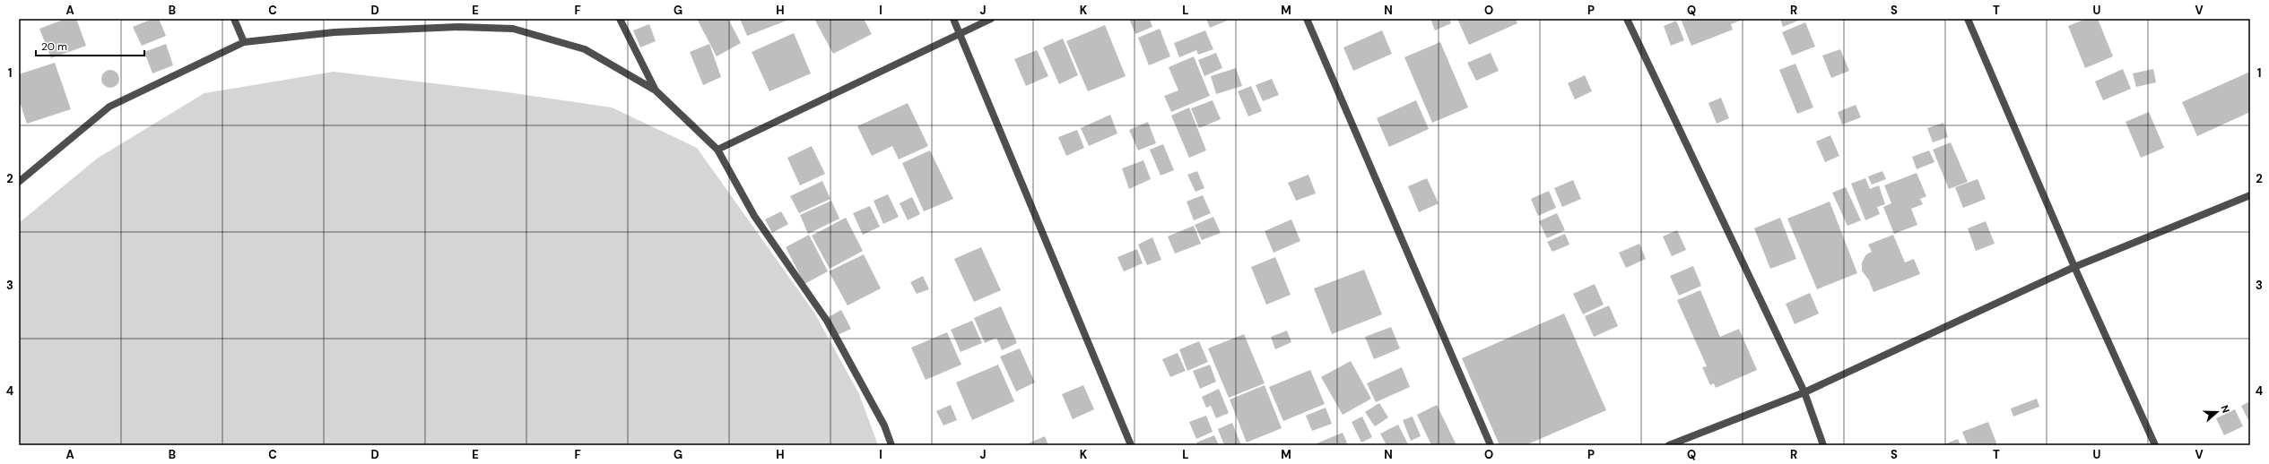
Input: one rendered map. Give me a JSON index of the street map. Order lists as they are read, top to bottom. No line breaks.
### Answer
{"scale_bar":"20 m","north":"right","grid":{"columns":["A","B","C","D","E","F","G","H","I","J","K","L","M","N","O","P","Q","R","S","T","U","V"],"rows":["1","2","3","4"]}}
